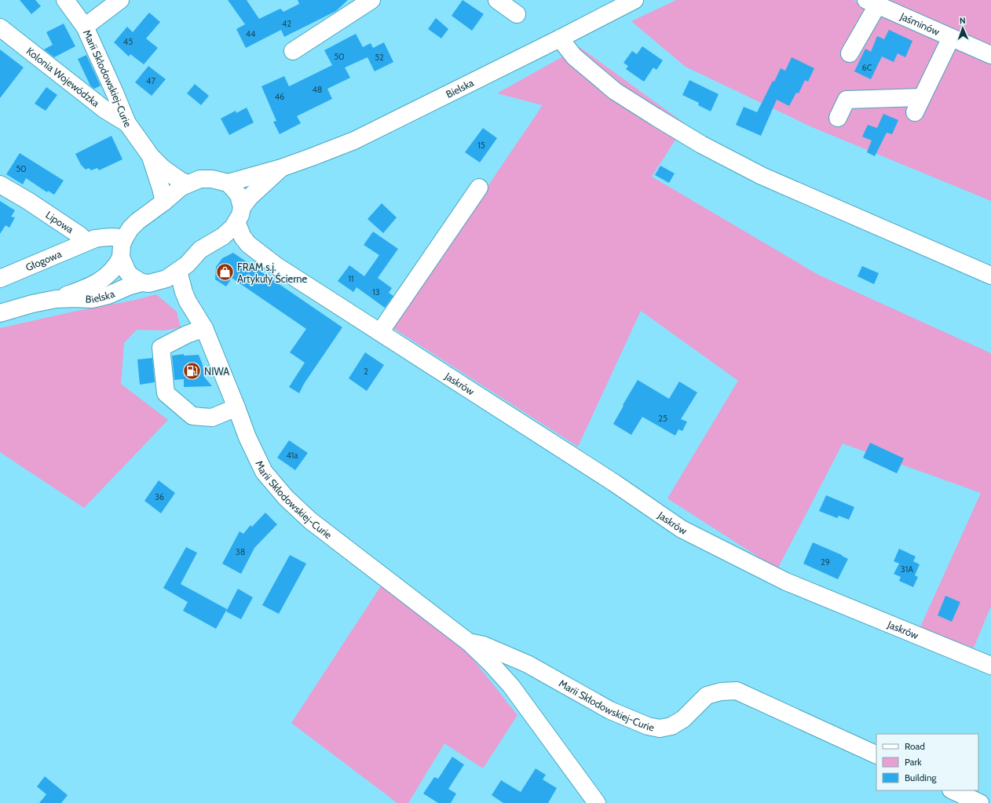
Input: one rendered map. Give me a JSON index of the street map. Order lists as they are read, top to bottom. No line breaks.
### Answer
{"streets":{"street":["Jaśminów","Kolonia Wojewódzka","Marii Skłodowskiej-Curie","Bielska","Lipowa","Głogowa","Jaskrów"]},"crossings":[["Kolonia Wojewódzka","Marii Skłodowskiej-Curie"],["Marii Skłodowskiej-Curie","Bielska"],["Bielska","Jaskrów"],["Lipowa","Głogowa"]],"places":{"shop":["FRAM s.j. Artykuły Ścierne"],"fuel station":["NIWA"]},"house_numbers":["42","44","45","50","52","6C","47","48","46","15","50","11","13","2","25","41a","36","38","29","31A"],"legend":["Road","Park","Building"],"north":"top"}
